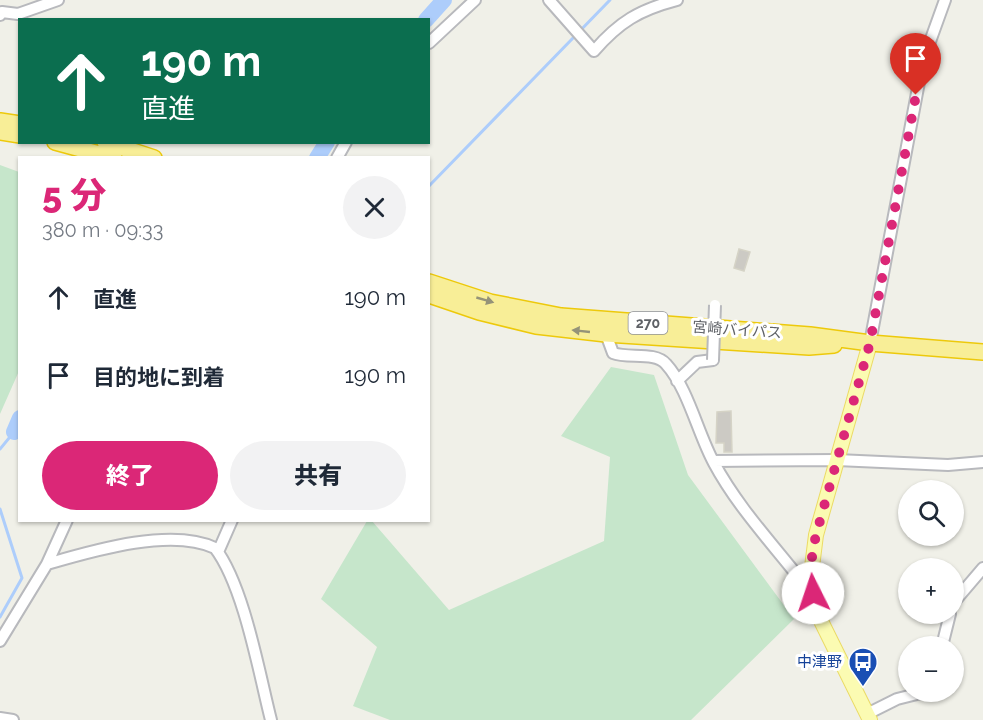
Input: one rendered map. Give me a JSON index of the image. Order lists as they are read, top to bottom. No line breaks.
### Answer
{"streets":{"highway":["270","宮崎バイパス"]},"places":{"bus stop":["中津野"]},"page":{"turn":["190 m","直進"],"heading":["5 分","380 m · 09:33"],"list":[{"name":"直進","value":"190 m"},{"name":"目的地に到着","value":"190 m"}],"buttons":["終了","共有"],"map_buttons":["+","−"]}}
